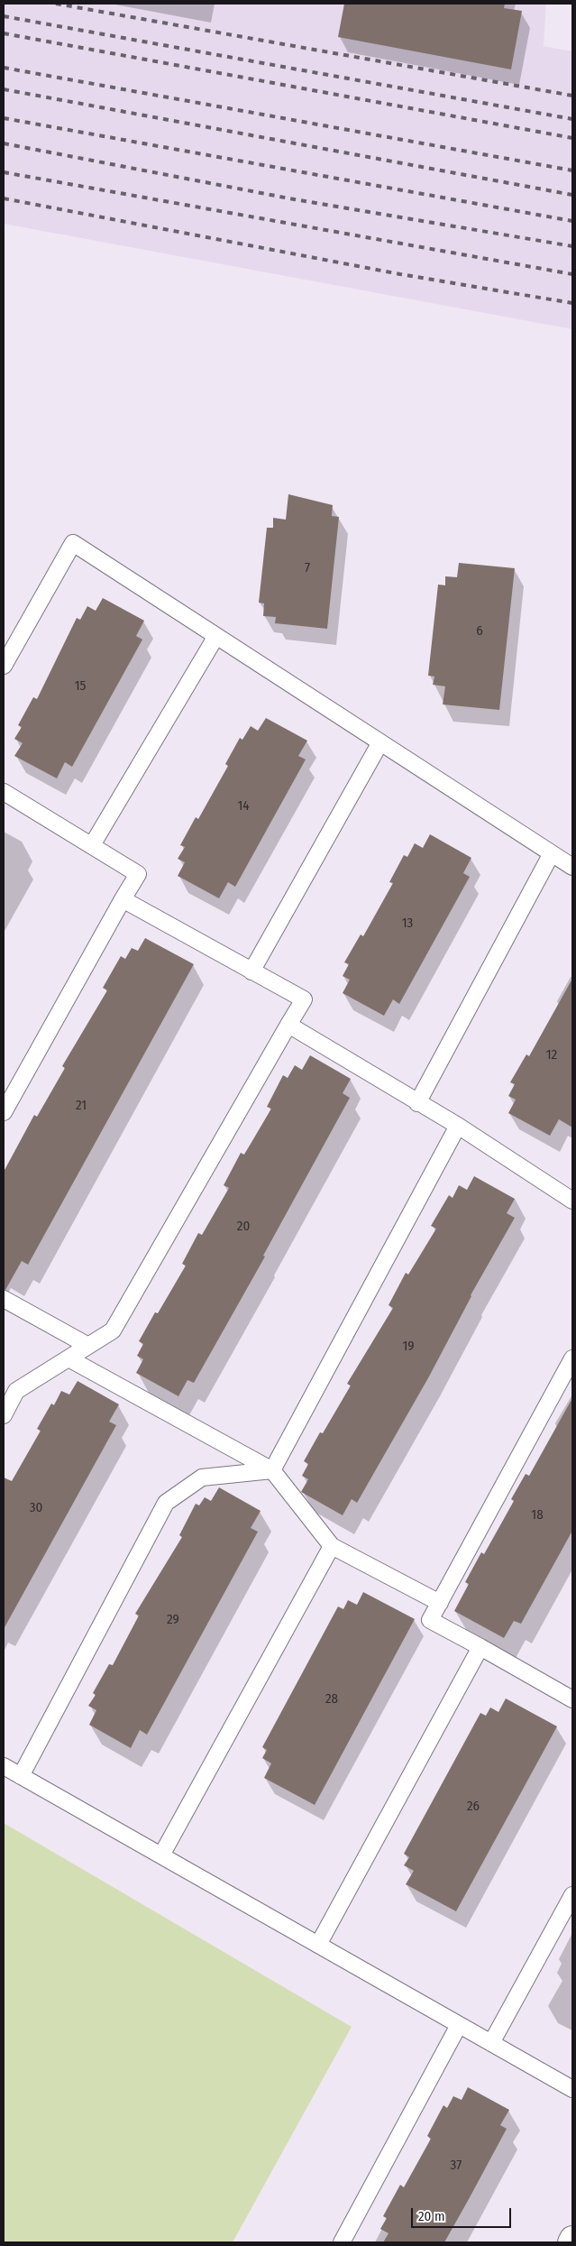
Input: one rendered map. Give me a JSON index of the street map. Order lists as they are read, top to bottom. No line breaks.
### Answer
{"house_numbers":["7","6","15","14","13","12","21","20","19","30","18","29","28","26","37"],"scale_bar":"20 m"}
